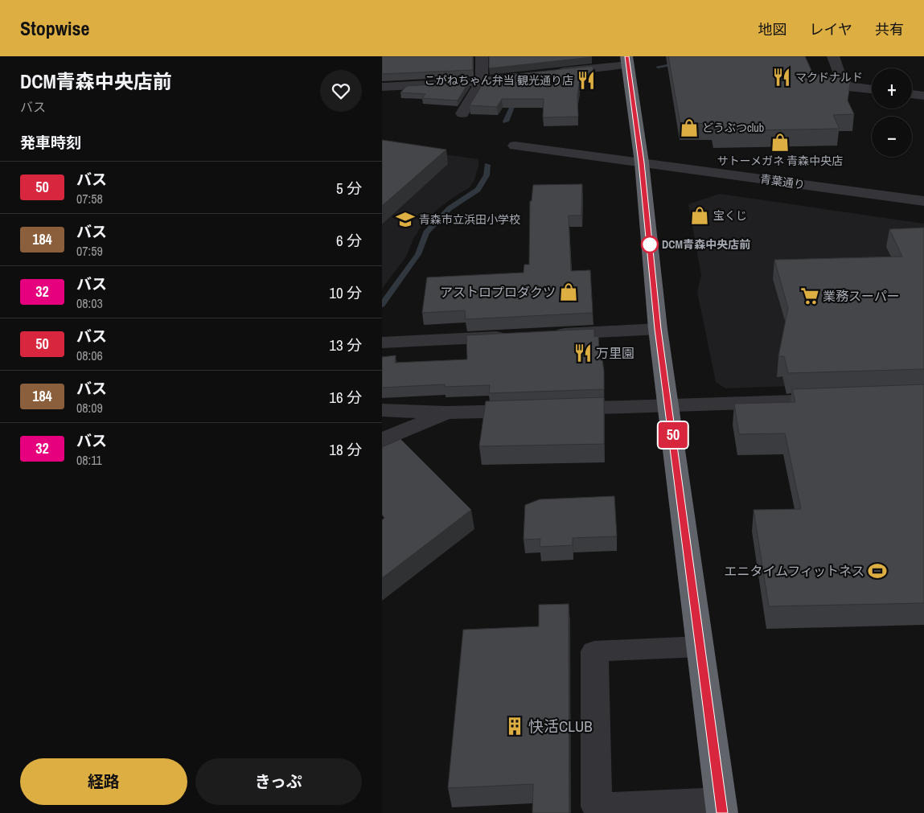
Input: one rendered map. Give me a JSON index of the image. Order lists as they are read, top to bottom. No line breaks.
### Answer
{"streets":{"street":["青葉通り"]},"places":{"restaurant":["マクドナルド","こがねちゃん弁当 観光通り店","万里園"],"shop":["どうぶつclub","サトーメガネ 青森中央店","宝くじ","アストロプロダクツ"],"school or university":["青森市立浜田小学校"],"other":["DCM青森中央店前"],"supermarket":["業務スーパー"],"sports":["エニタイムフィットネス"],"building":["快活CLUB"]},"lines":["bus line 50"],"page":{"header":"Stopwise","nav":["地図","レイヤ","共有"],"heading":[["DCM青森中央店前","バス"],"発車時刻"],"on_map":"50","map_buttons":["+","−"],"list":[{"mark":"50","name":"バス","note":"07:58","value":"5 分"},{"mark":"184","name":"バス","note":"07:59","value":"6 分"},{"mark":"32","name":"バス","note":"08:03","value":"10 分"},{"mark":"50","name":"バス","note":"08:06","value":"13 分"},{"mark":"184","name":"バス","note":"08:09","value":"16 分"},{"mark":"32","name":"バス","note":"08:11","value":"18 分"}],"buttons":["経路","きっぷ"]}}
